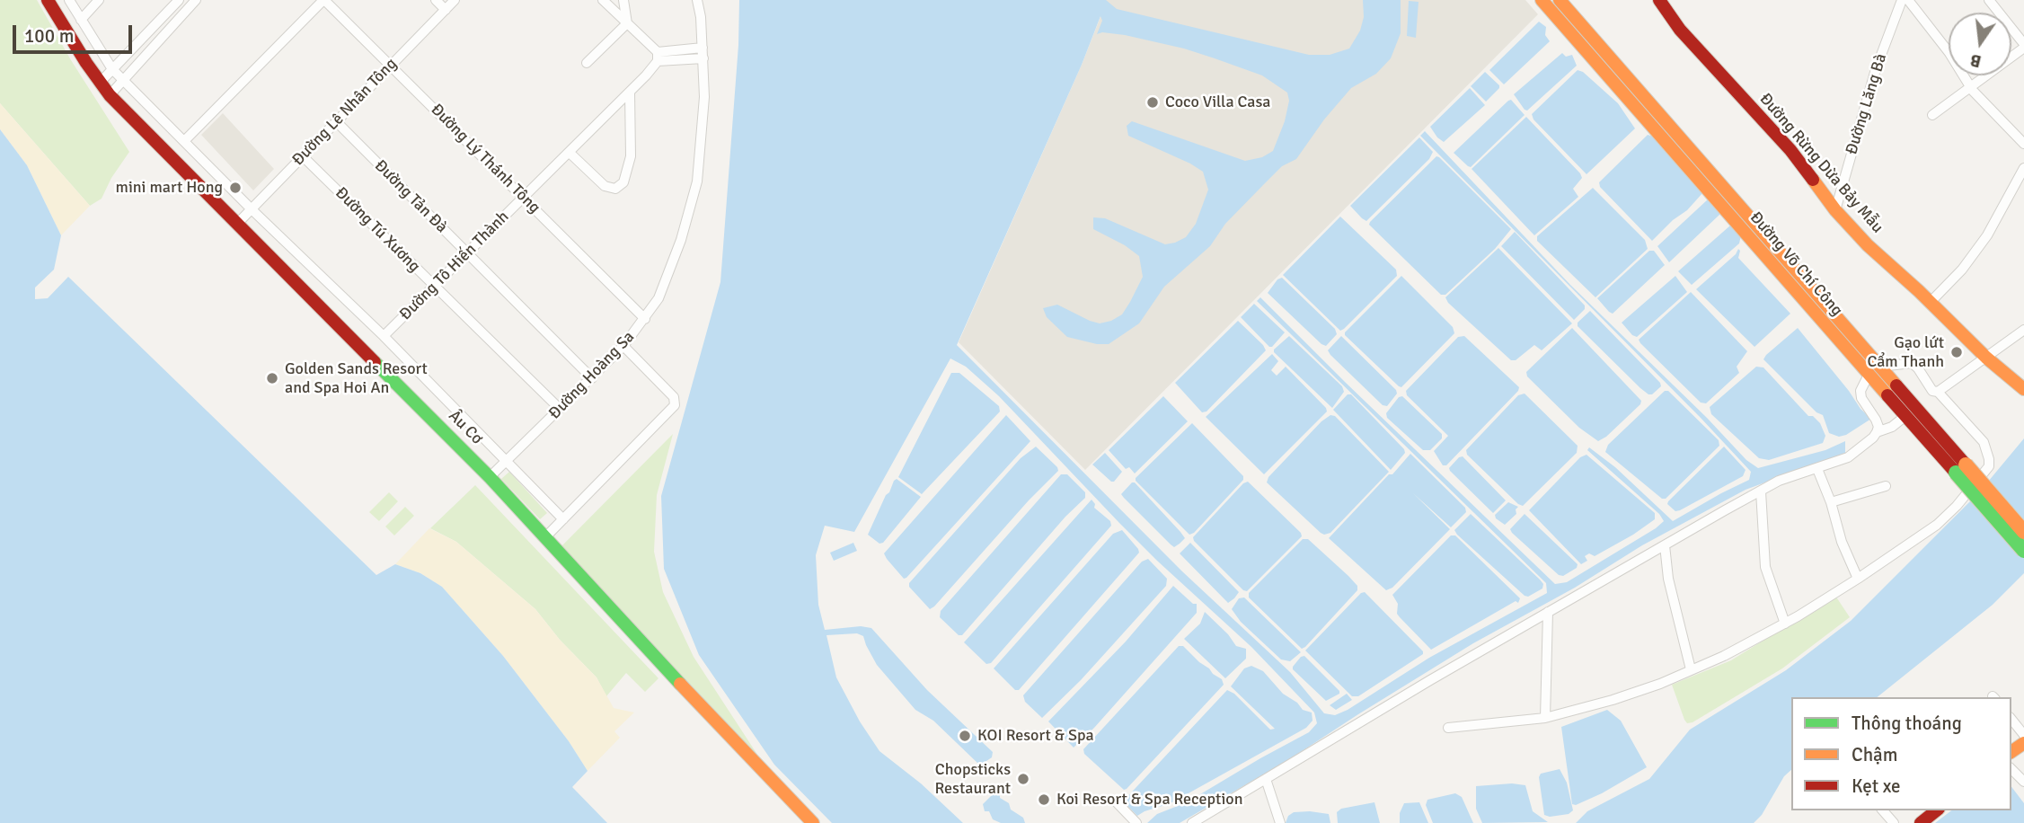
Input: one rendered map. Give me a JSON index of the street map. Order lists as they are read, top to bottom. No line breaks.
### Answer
{"streets":{"main road":["Đường Rừng Dừa Bảy Mẫu","Đường Võ Chí Công","Âu Cơ"],"street":["Đường Lăng Bà","Đường Lê Nhân Tông","Đường Lý Thánh Tông","Đường Tản Đà","Đường Tú Xương","Đường Tô Hiến Thành","Đường Hoàng Sa"]},"crossings":[["Đường Lăng Bà","Đường Rừng Dừa Bảy Mẫu"],["Đường Lê Nhân Tông","Đường Lý Thánh Tông"],["Đường Lê Nhân Tông","Đường Tản Đà"],["Đường Lê Nhân Tông","Đường Tú Xương"],["Đường Lê Nhân Tông","Âu Cơ"],["Đường Lý Thánh Tông","Đường Tô Hiến Thành"],["Đường Lý Thánh Tông","Đường Hoàng Sa"],["Đường Tản Đà","Đường Tô Hiến Thành"],["Đường Tản Đà","Đường Hoàng Sa"],["Đường Tú Xương","Đường Tô Hiến Thành"],["Đường Tú Xương","Đường Hoàng Sa"],["Đường Hoàng Sa","Âu Cơ"]],"places":["Coco Villa Casa","mini mart Hong","Gạo lứt Cẩm Thanh","Golden Sands Resort and Spa Hoi An","KOI Resort & Spa","Chopsticks Restaurant","Koi Resort & Spa Reception"],"legend":["Thông thoáng","Chậm","Kẹt xe"],"scale_bar":"100 m","north":"bottom"}
